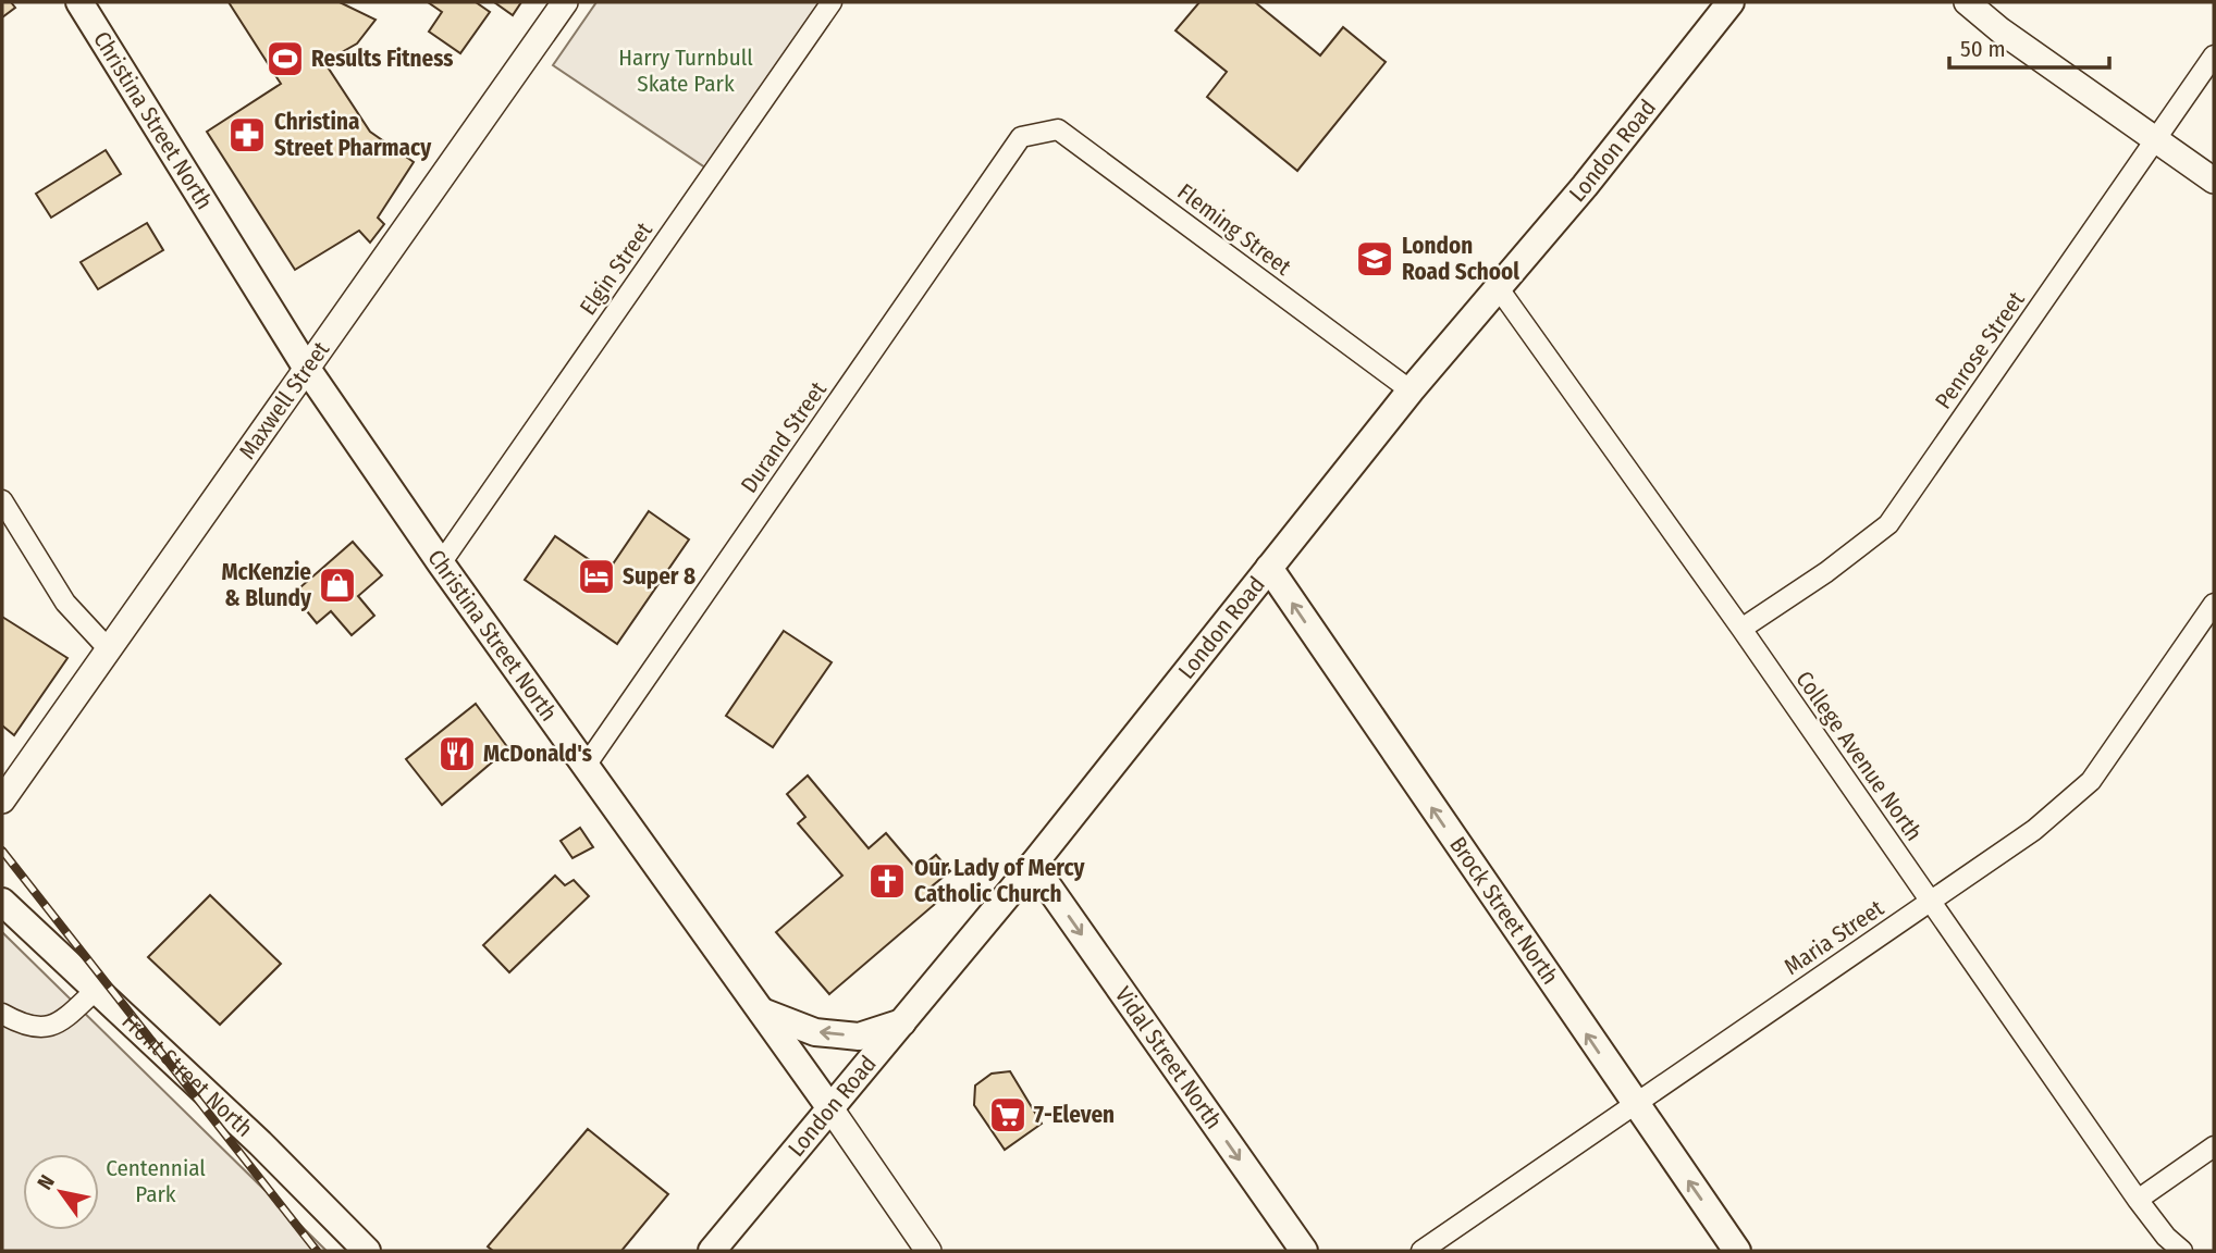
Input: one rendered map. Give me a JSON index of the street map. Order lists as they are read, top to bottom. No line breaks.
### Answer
{"streets":{"main road":["Christina Street North","London Road","Brock Street North","Vidal Street North","Front Street North"],"street":["Fleming Street","Elgin Street","Penrose Street","Maxwell Street","Durand Street","College Avenue North","Maria Street"]},"crossings":[["Christina Street North","London Road"],["Christina Street North","Elgin Street"],["Christina Street North","Maxwell Street"],["Christina Street North","Durand Street"],["London Road","Fleming Street"],["London Road","College Avenue North"],["London Road","Brock Street North"],["London Road","Vidal Street North"],["Fleming Street","Durand Street"],["Penrose Street","College Avenue North"],["College Avenue North","Maria Street"],["Brock Street North","Maria Street"]],"one_way":["Brock Street North","Vidal Street North"],"parks":["Harry Turnbull Skate Park","Centennial Park"],"places":{"sports":["Results Fitness"],"pharmacy":["Christina Street Pharmacy"],"school or university":["London Road School"],"hotel":["Super 8"],"shop":["McKenzie & Blundy"],"restaurant":["McDonald's"],"church":["Our Lady of Mercy Catholic Church"],"supermarket":["7-Eleven"]},"scale_bar":"50 m","north":"top left"}
